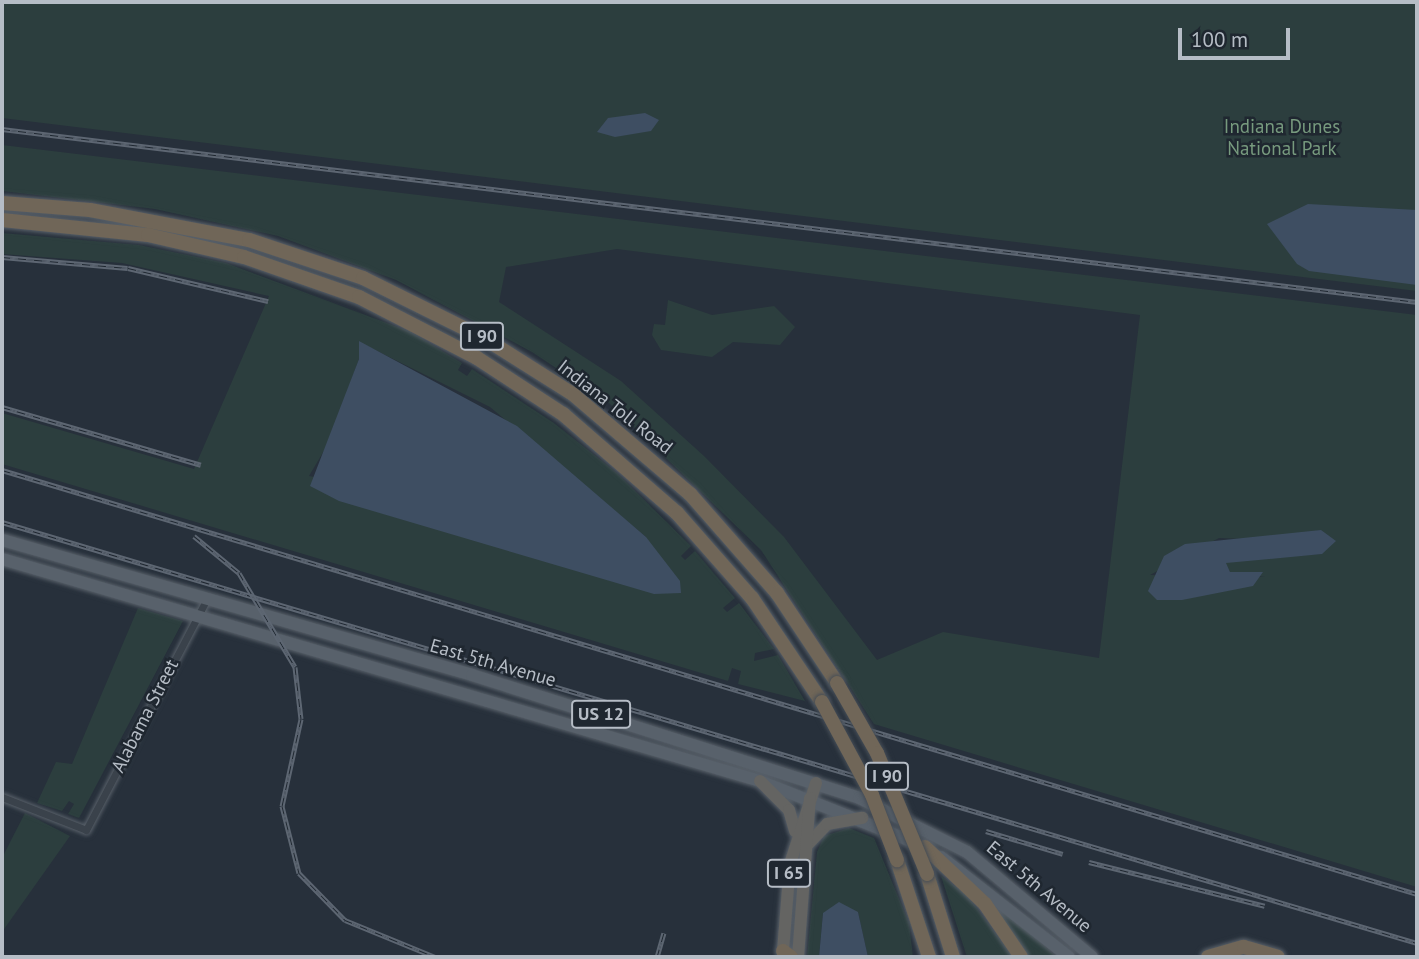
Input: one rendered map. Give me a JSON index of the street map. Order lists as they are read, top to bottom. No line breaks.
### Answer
{"streets":{"highway":["I 90","Indiana Toll Road","I 65"],"main road":["East 5th Avenue","US 12"],"street":["Alabama Street"]},"crossings":[["East 5th Avenue","Alabama Street"],["East 5th Avenue","I 65"]],"parks":["Indiana Dunes National Park"],"scale_bar":"100 m"}
